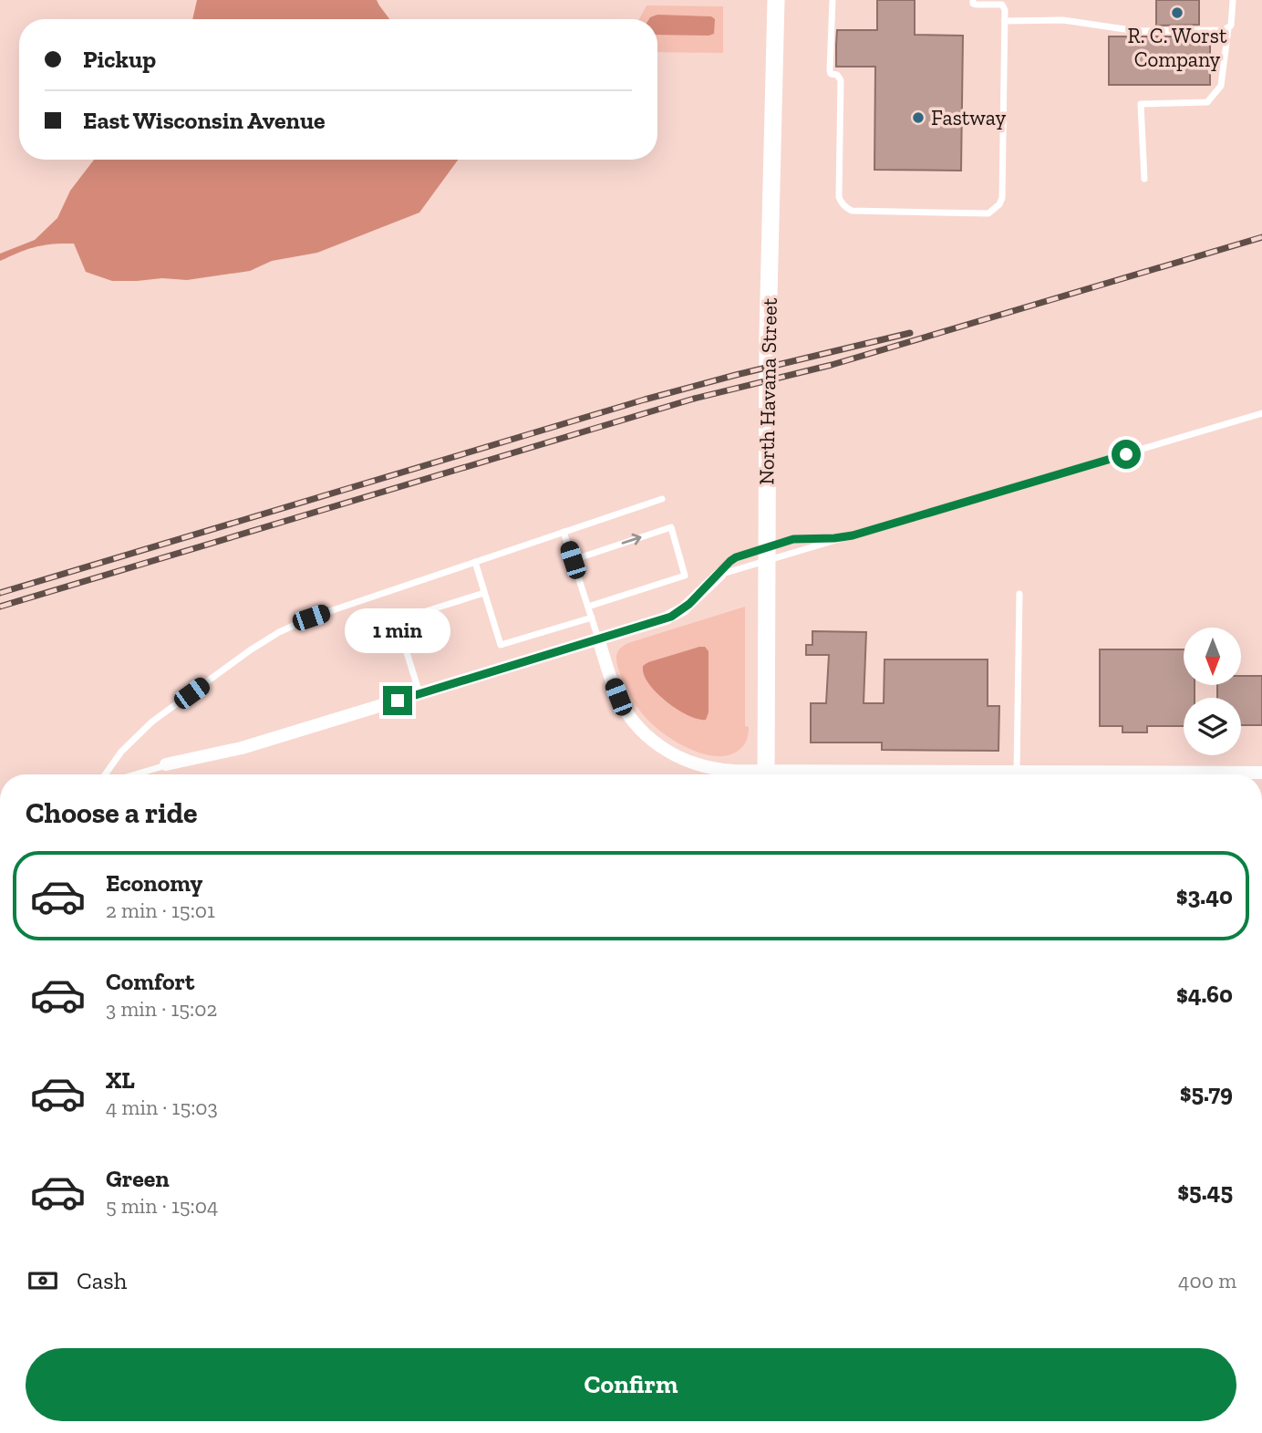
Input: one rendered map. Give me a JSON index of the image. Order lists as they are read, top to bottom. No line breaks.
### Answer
{"streets":{"street":["North Havana Street"]},"places":["R. C. Worst Company","Fastway"],"north":"bottom","page":{"banner":["Pickup","East Wisconsin Avenue"],"bubble":"1 min","heading":"Choose a ride","list":[{"name":"Economy","note":"2 min · 15:01","value":"$3.40"},{"name":"Comfort","note":"3 min · 15:02","value":"$4.60"},{"name":"XL","note":"4 min · 15:03","value":"$5.79"},{"name":"Green","note":"5 min · 15:04","value":"$5.45"}],"pay":["Cash","400 m"],"buttons":"Confirm"}}
